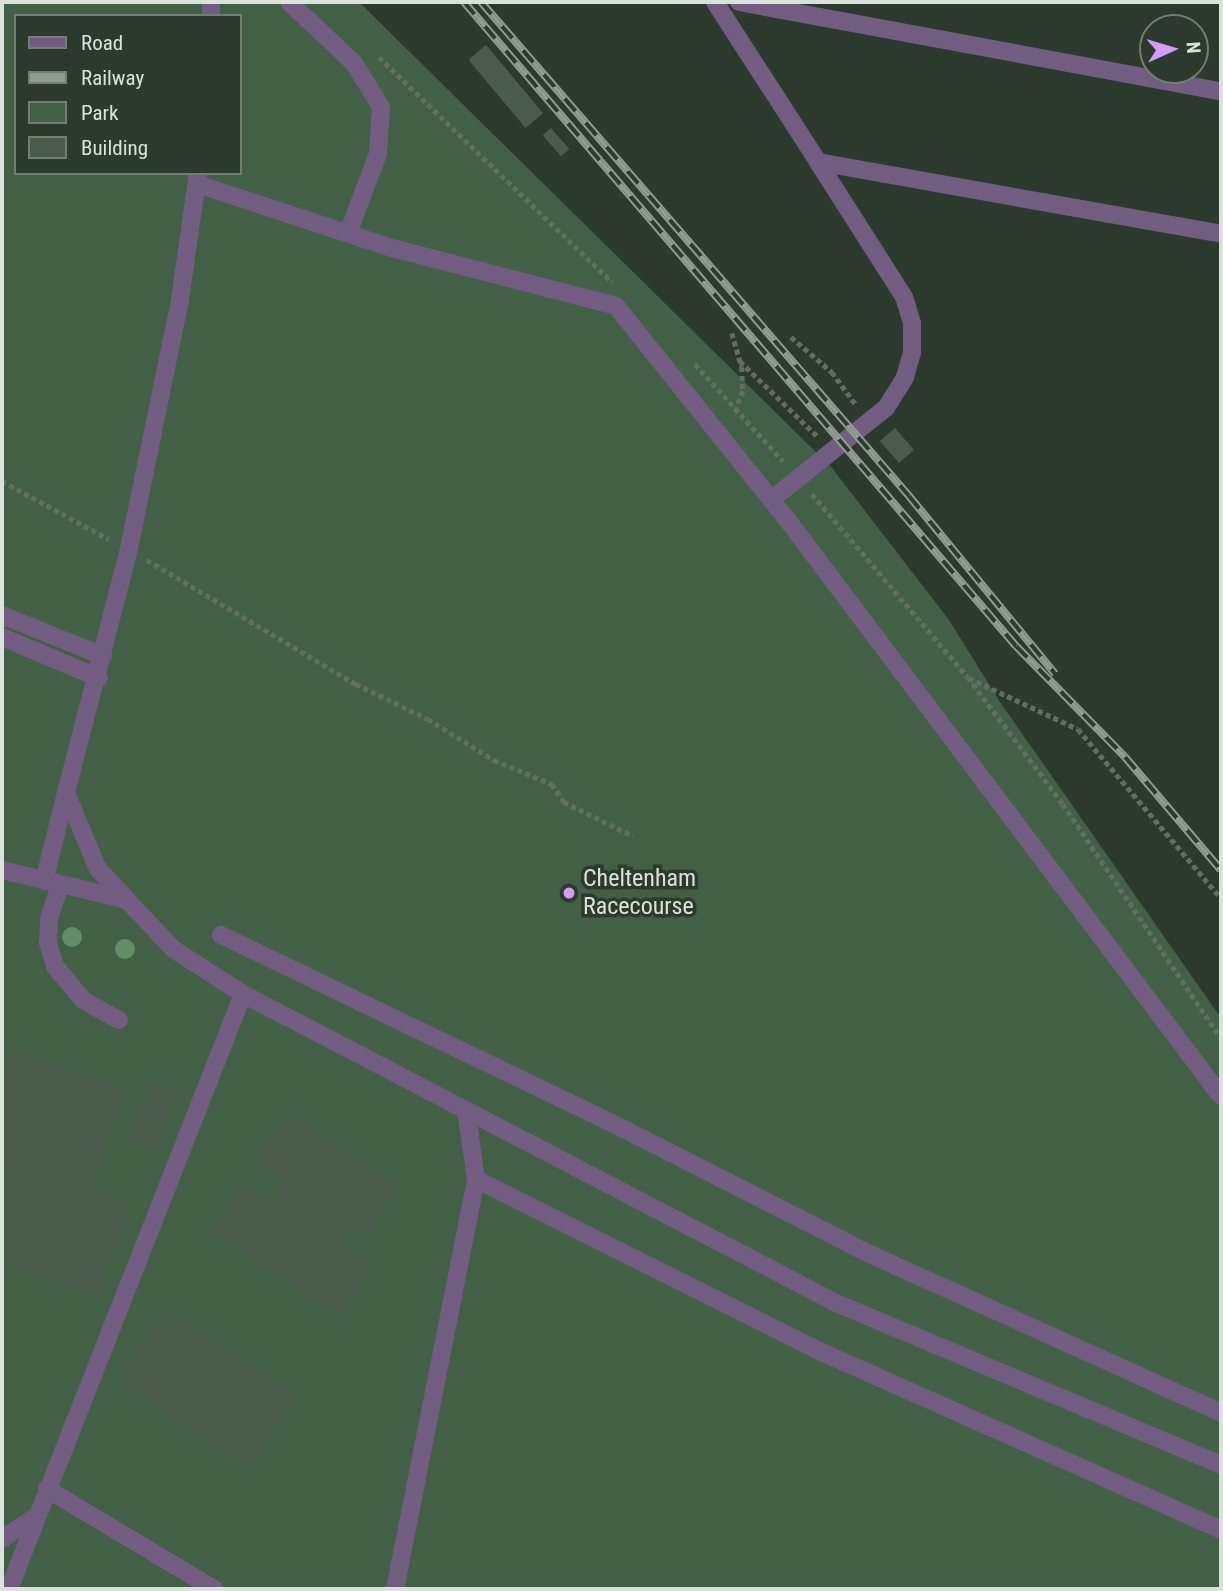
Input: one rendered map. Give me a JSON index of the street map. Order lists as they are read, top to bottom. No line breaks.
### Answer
{"places":["Cheltenham Racecourse"],"legend":["Road","Railway","Park","Building"],"north":"right"}
